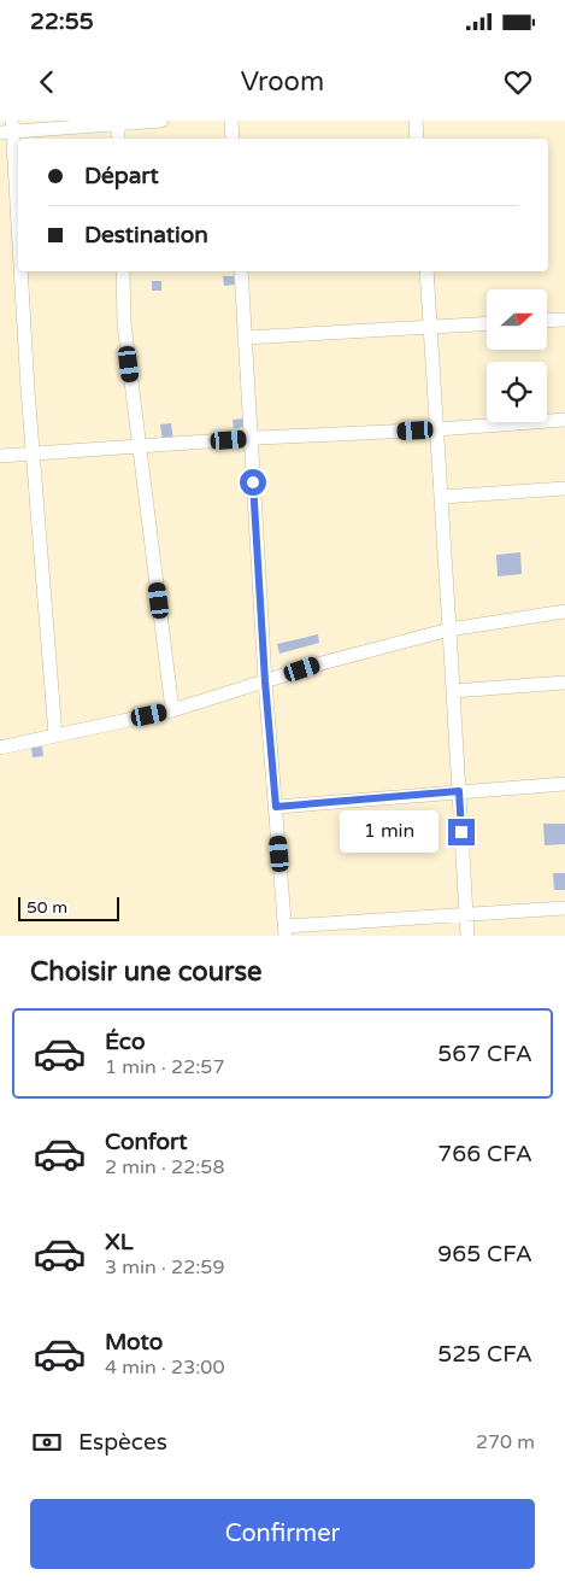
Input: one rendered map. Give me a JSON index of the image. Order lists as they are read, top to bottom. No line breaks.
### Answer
{"scale_bar":"50 m","north":"right","page":{"status":"22:55","header":"Vroom","banner":["Départ","Destination"],"bubble":"1 min","scale":"50 m","heading":"Choisir une course","list":[{"name":"Éco","note":"1 min · 22:57","value":"567 CFA"},{"name":"Confort","note":"2 min · 22:58","value":"766 CFA"},{"name":"XL","note":"3 min · 22:59","value":"965 CFA"},{"name":"Moto","note":"4 min · 23:00","value":"525 CFA"}],"pay":["Espèces","270 m"],"buttons":"Confirmer"}}
